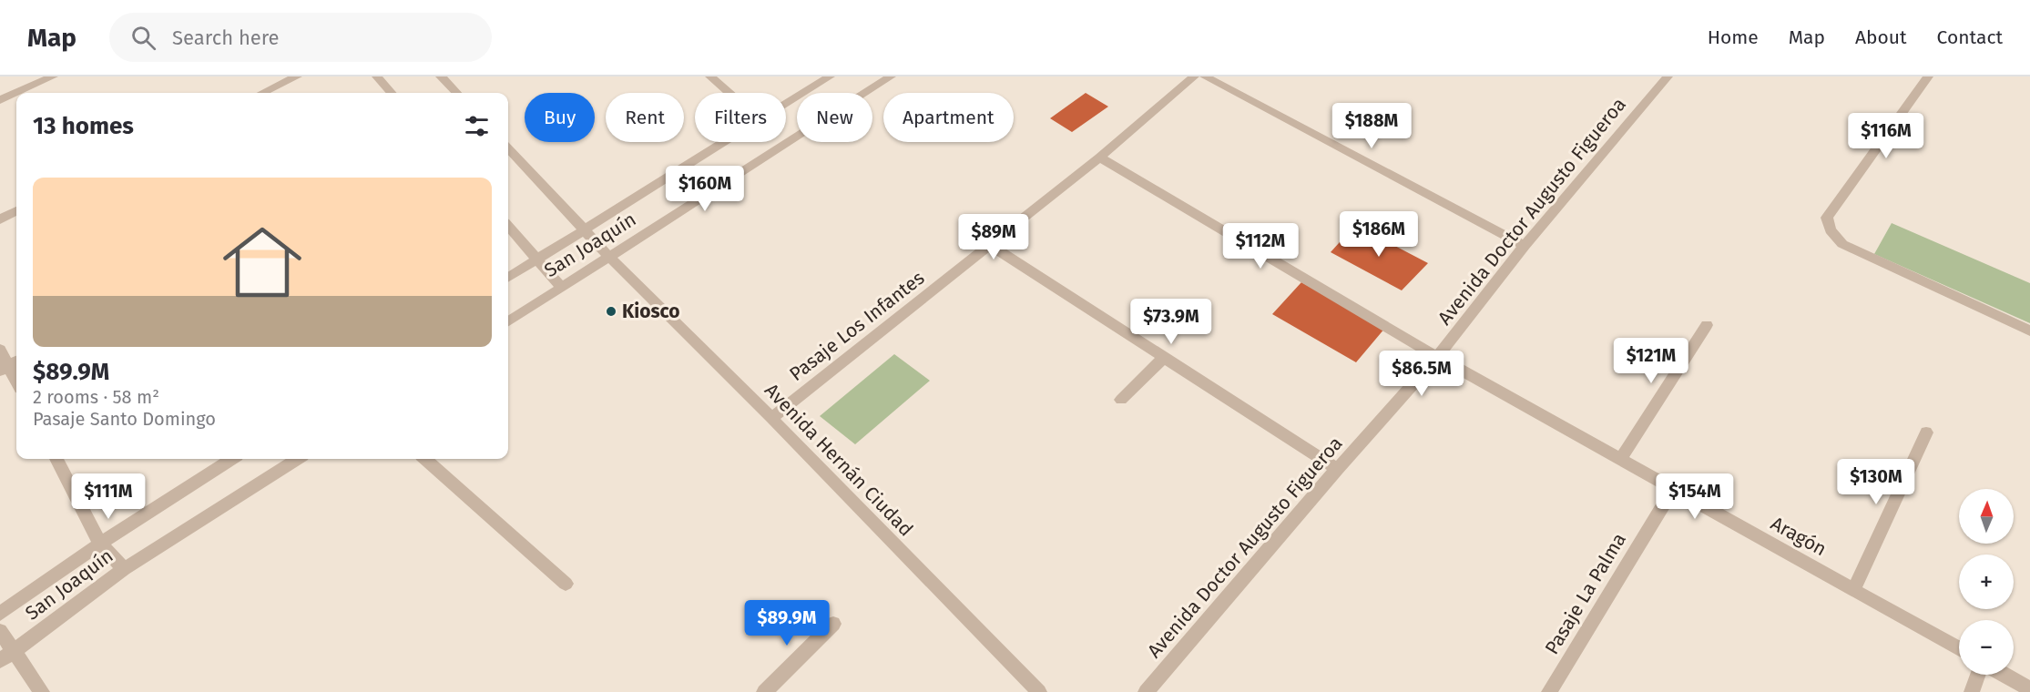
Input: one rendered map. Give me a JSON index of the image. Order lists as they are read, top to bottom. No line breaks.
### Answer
{"streets":{"street":["Avenida Doctor Augusto Figueroa","San Joaquín","Pasaje Los Infantes","Avenida Hernán Ciudad","Aragón","Pasaje La Palma"]},"crossings":[["Avenida Doctor Augusto Figueroa","Aragón"],["San Joaquín","Avenida Hernán Ciudad"],["Pasaje Los Infantes","Avenida Hernán Ciudad"],["Pasaje Los Infantes","Aragón"],["Aragón","Pasaje La Palma"]],"places":["Kiosco"],"north":"top","page":{"header":"Map","search":"Search here","nav":["Home","Map","About","Contact"],"chip":["Buy","Rent","Filters","New","Apartment"],"heading":"13 homes","price":["$188M","$116M","$160M","$186M","$89M","$112M","$73.9M","$121M","$86.5M","$130M","$111M","$154M","$89.9M"],"list":[{"name":"$89.9M","note":"2 rooms · 58 m² · Pasaje Santo Domingo"}],"map_buttons":["+","−"]}}
